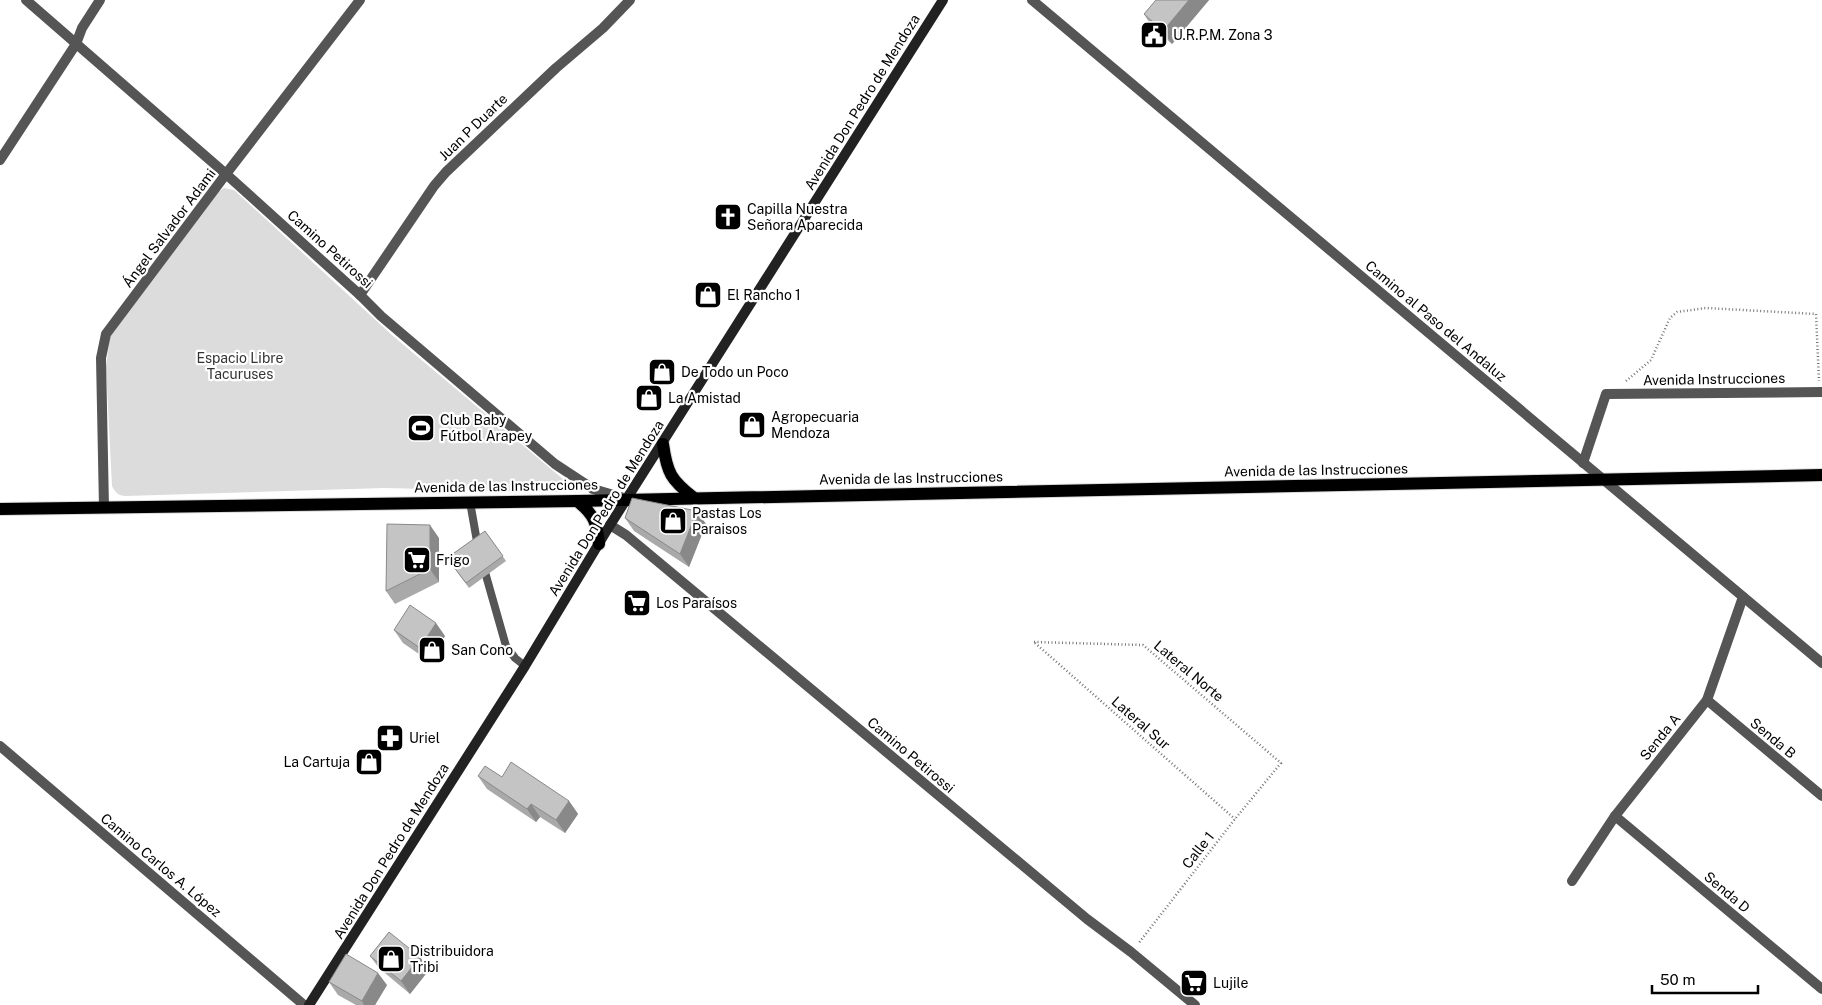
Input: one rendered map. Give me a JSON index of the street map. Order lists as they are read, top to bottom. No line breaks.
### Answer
{"streets":{"main road":["Avenida Don Pedro de Mendoza","Avenida de las Instrucciones"],"street":["Juan P Duarte","Ángel Salvador Adami","Camino Petirossi","Camino al Paso del Andaluz","Avenida Instrucciones","Senda A","Senda B","Camino Carlos A. López","Senda D"],"path":["Lateral Norte","Lateral Sur","Calle 1"]},"crossings":[["Avenida Don Pedro de Mendoza","Camino Petirossi"],["Avenida Don Pedro de Mendoza","Avenida de las Instrucciones"],["Juan P Duarte","Camino Petirossi"],["Ángel Salvador Adami","Camino Petirossi"],["Ángel Salvador Adami","Avenida de las Instrucciones"],["Camino Petirossi","Avenida de las Instrucciones"],["Camino Petirossi","Calle 1"],["Camino al Paso del Andaluz","Avenida de las Instrucciones"],["Camino al Paso del Andaluz","Senda A"],["Lateral Norte","Lateral Sur"],["Lateral Norte","Calle 1"],["Lateral Sur","Calle 1"],["Senda A","Senda B"],["Senda A","Senda D"]],"parks":["Espacio Libre Tacuruses"],"places":{"public building":["U.R.P.M. Zona 3"],"church":["Capilla Nuestra Señora Aparecida"],"shop":["El Rancho 1","De Todo un Poco","La Amistad","Agropecuaria Mendoza","Pastas Los Paraisos","San Cono","La Cartuja","Distribuidora Tribi"],"sports":["Club Baby Fútbol Arapey"],"supermarket":["Frigo","Los Paraísos","Lujile"],"pharmacy":["Uriel"]},"scale_bar":"50 m"}
